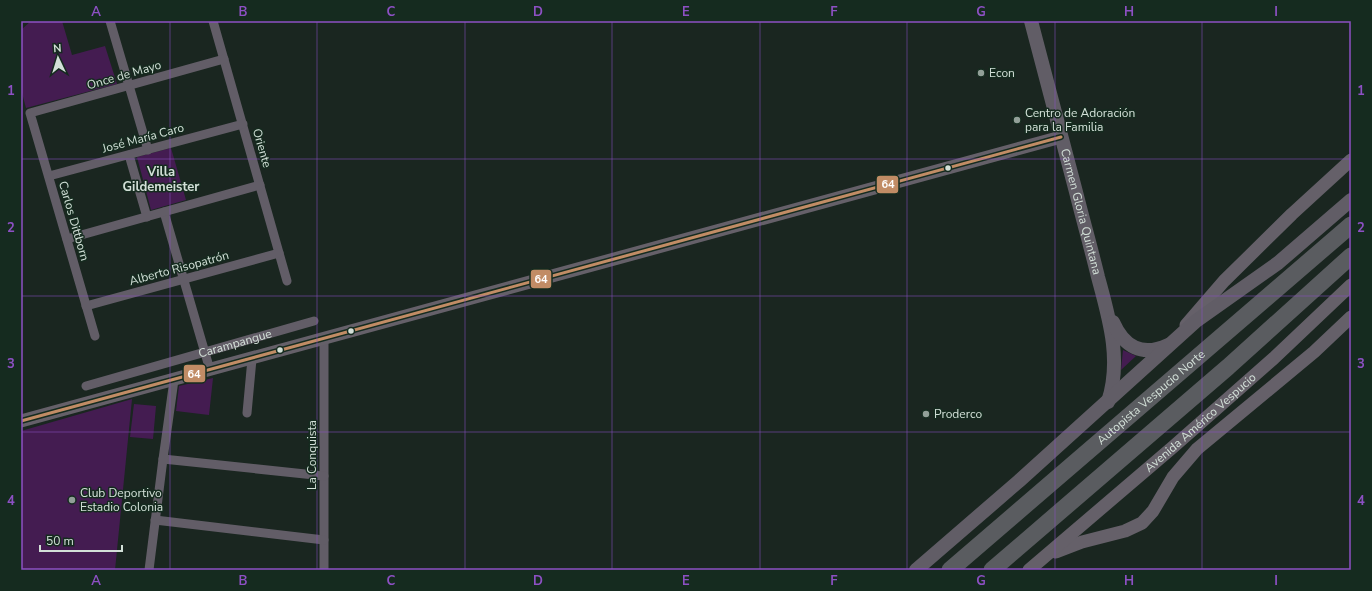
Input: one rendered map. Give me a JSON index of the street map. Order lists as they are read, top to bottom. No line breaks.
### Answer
{"streets":{"highway":["Autopista Vespucio Norte"],"main road":["Carmen Gloria Quintana"],"street":["Once de Mayo","José María Caro","Oriente","Carlos Dittborn","Alberto Risopatrón","Carampangue","Avenida Américo Vespucio","La Conquista"]},"crossings":[["Once de Mayo","Oriente"],["Once de Mayo","Carlos Dittborn"],["José María Caro","Oriente"],["José María Caro","Carlos Dittborn"],["Oriente","Alberto Risopatrón"],["Carmen Gloria Quintana","Carampangue"],["Carlos Dittborn","Alberto Risopatrón"],["Carampangue","La Conquista"]],"districts":["Villa Gildemeister"],"places":["Econ","Centro de Adoración para la Familia","Proderco","Club Deportivo Estadio Colonia"],"lines":["transit line 64"],"scale_bar":"50 m","north":"top","grid":{"columns":["A","B","C","D","E","F","G","H","I"],"rows":["1","2","3","4"]}}
